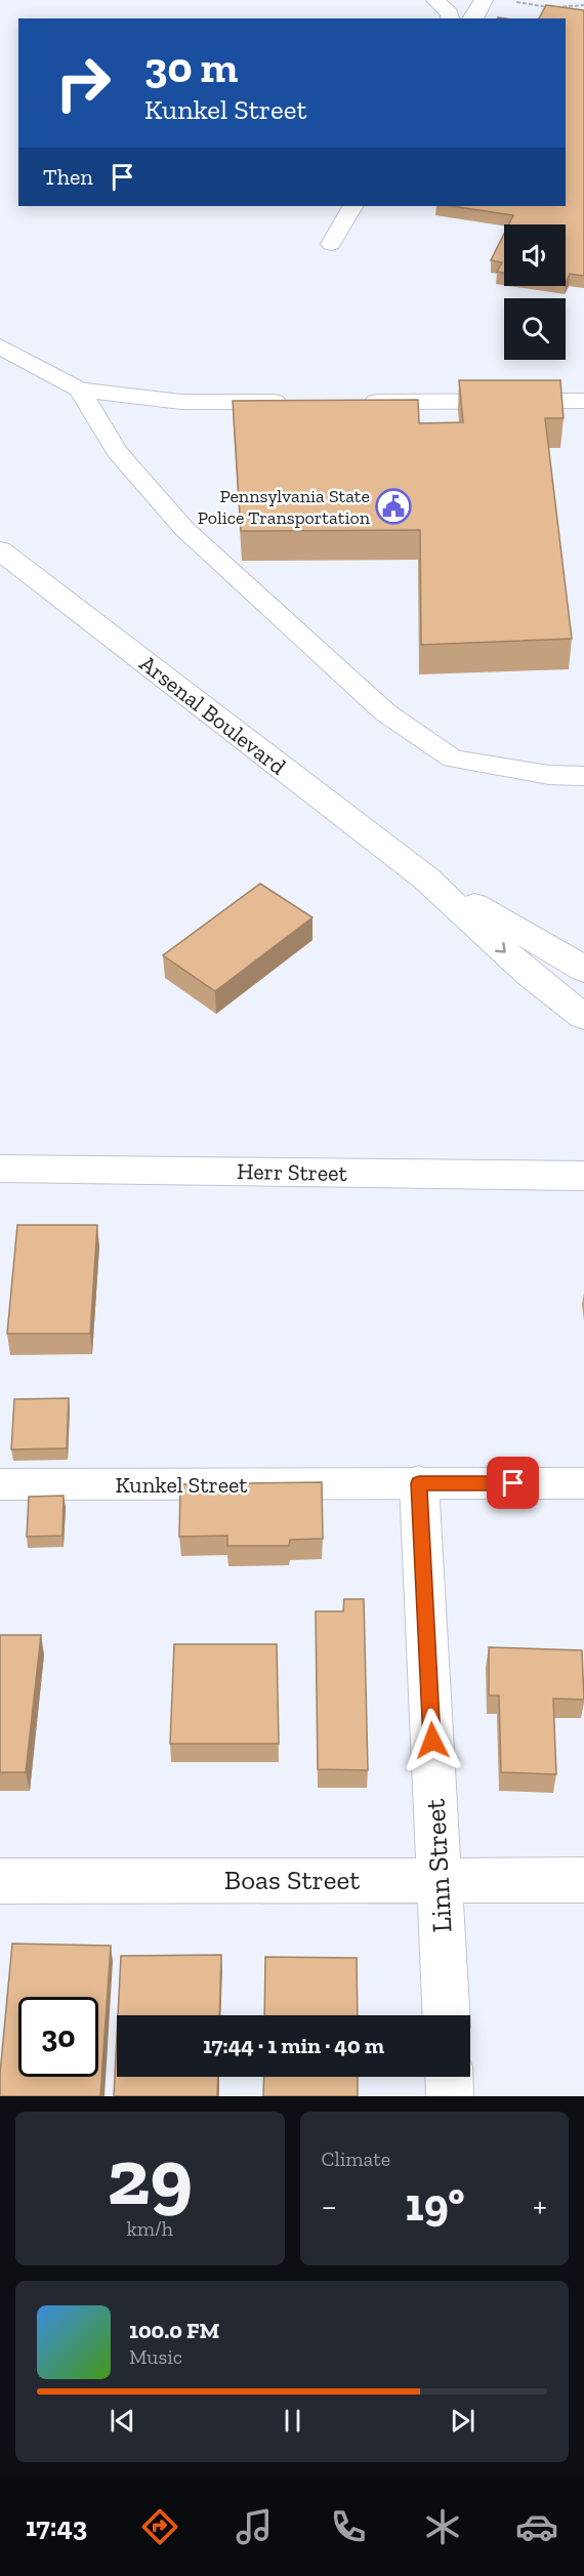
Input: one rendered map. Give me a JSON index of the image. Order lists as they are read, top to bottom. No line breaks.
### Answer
{"streets":{"main road":["Arsenal Boulevard","Herr Street","Linn Street","Boas Street"],"lane":["Kunkel Street"]},"crossings":[["Kunkel Street","Linn Street"],["Linn Street","Boas Street"]],"places":{"public building":["Pennsylvania State Police Transportation"]},"page":{"turn":["30 m","Kunkel Street"],"then":"Then","limit":"30","trip":"17:44 · 1 min · 40 m","tile":[["29","km/h"],"Climate"],"heat":["−","19°","+"],"song":["100.0 FM","Music"],"tabs":"17:43"}}
